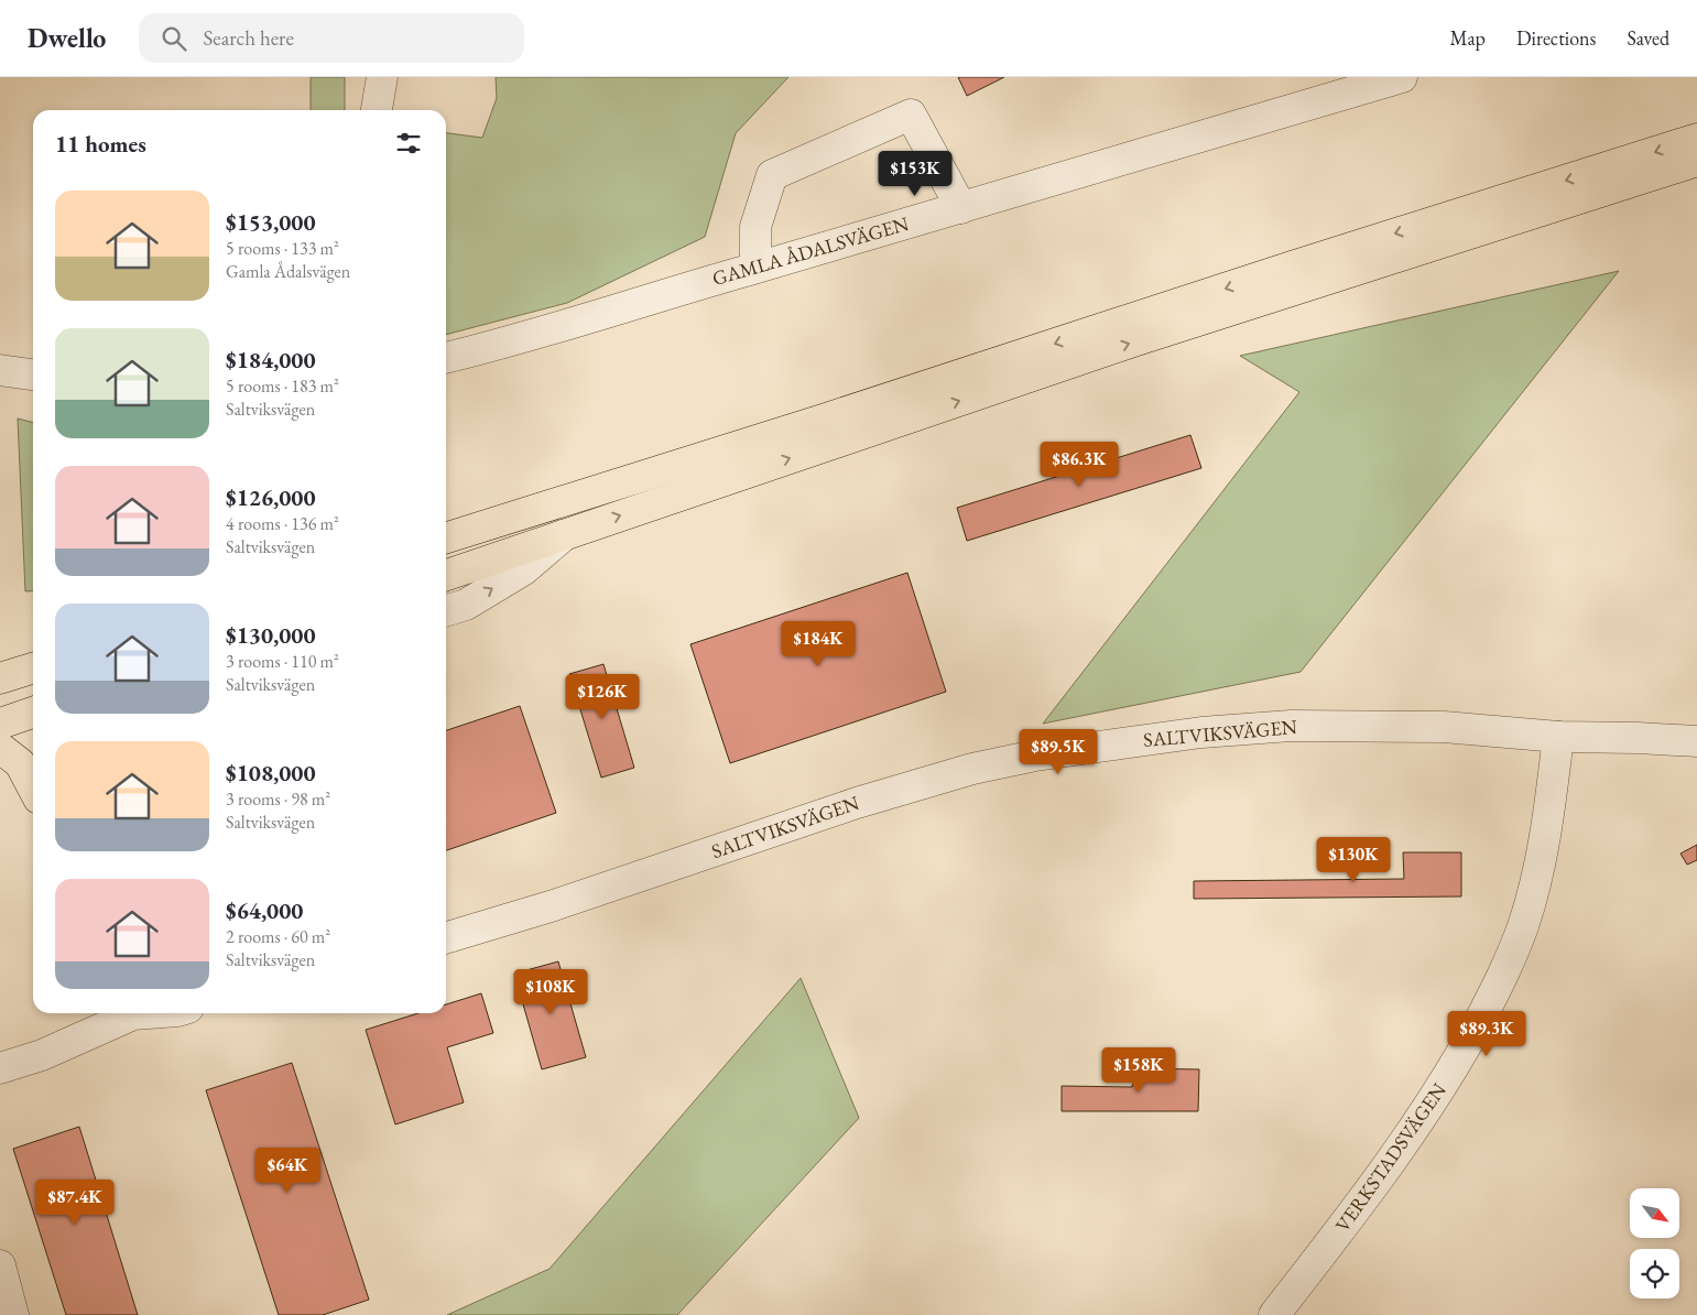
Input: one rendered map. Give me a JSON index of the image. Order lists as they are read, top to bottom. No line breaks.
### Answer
{"streets":{"street":["GAMLA ÅDALSVÄGEN","SALTVIKSVÄGEN","VERKSTADSVÄGEN"]},"crossings":[["SALTVIKSVÄGEN","VERKSTADSVÄGEN"]],"north":"bottom right","page":{"header":"Dwello","search":"Search here","nav":["Map","Directions","Saved"],"heading":"11 homes","price":["$153K","$86.3K","$184K","$126K","$89.5K","$130K","$108K","$89.3K","$158K","$64K","$87.4K"],"list":[{"name":"$153,000","note":"5 rooms · 133 m² · Gamla Ådalsvägen"},{"name":"$184,000","note":"5 rooms · 183 m² · Saltviksvägen"},{"name":"$126,000","note":"4 rooms · 136 m² · Saltviksvägen"},{"name":"$130,000","note":"3 rooms · 110 m² · Saltviksvägen"},{"name":"$108,000","note":"3 rooms · 98 m² · Saltviksvägen"},{"name":"$64,000","note":"2 rooms · 60 m² · Saltviksvägen"}]}}
